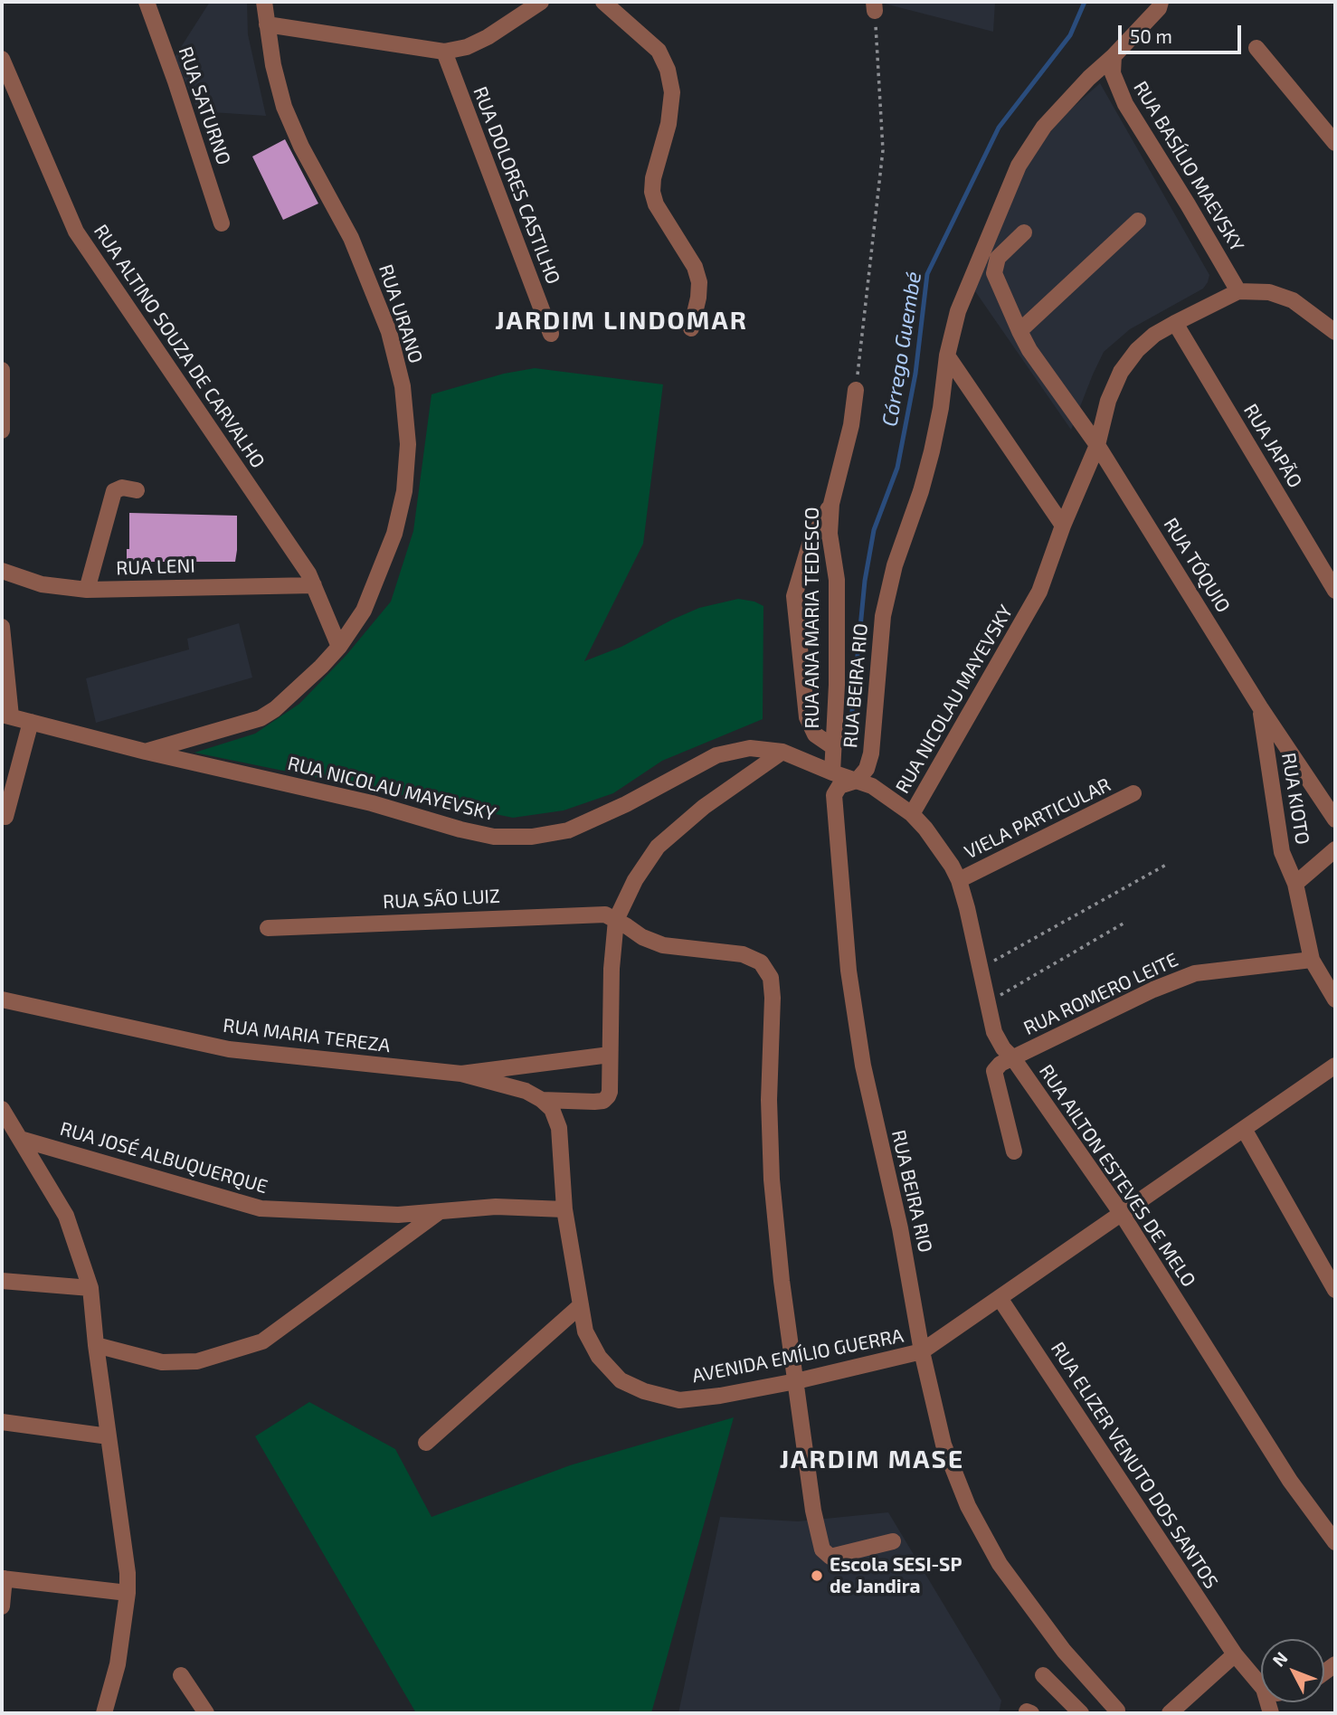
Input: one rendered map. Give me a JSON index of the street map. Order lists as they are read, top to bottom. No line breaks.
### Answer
{"streets":{"street":["RUA SATURNO","RUA BASÍLIO MAEVSKY","RUA DOLORES CASTILHO","RUA URANO","RUA ALTINO SOUZA DE CARVALHO","RUA JAPÃO","RUA TÓQUIO","RUA LENI","RUA ANA MARIA TEDESCO","RUA BEIRA RIO","RUA NICOLAU MAYEVSKY","RUA KIOTO","VIELA PARTICULAR","RUA SÃO LUIZ","RUA ROMERO LEITE","RUA MARIA TEREZA","RUA JOSÉ ALBUQUERQUE","RUA AILTON ESTEVES DE MELO","AVENIDA EMÍLIO GUERRA","RUA ELIZER VENUTO DOS SANTOS"]},"crossings":[["RUA BASÍLIO MAEVSKY","RUA BEIRA RIO"],["RUA BASÍLIO MAEVSKY","RUA NICOLAU MAYEVSKY"],["RUA URANO","RUA ALTINO SOUZA DE CARVALHO"],["RUA URANO","RUA NICOLAU MAYEVSKY"],["RUA ALTINO SOUZA DE CARVALHO","RUA LENI"],["RUA JAPÃO","RUA NICOLAU MAYEVSKY"],["RUA TÓQUIO","RUA NICOLAU MAYEVSKY"],["RUA TÓQUIO","RUA KIOTO"],["RUA ANA MARIA TEDESCO","RUA NICOLAU MAYEVSKY"],["RUA BEIRA RIO","RUA NICOLAU MAYEVSKY"],["RUA BEIRA RIO","AVENIDA EMÍLIO GUERRA"],["RUA NICOLAU MAYEVSKY","RUA AILTON ESTEVES DE MELO"],["RUA KIOTO","RUA ROMERO LEITE"],["VIELA PARTICULAR","RUA AILTON ESTEVES DE MELO"],["RUA ROMERO LEITE","RUA AILTON ESTEVES DE MELO"],["RUA JOSÉ ALBUQUERQUE","AVENIDA EMÍLIO GUERRA"]],"districts":["JARDIM LINDOMAR","JARDIM MASE"],"water":["Córrego Guembé"],"places":["Escola SESI-SP de Jandira"],"scale_bar":"50 m","north":"top left"}
